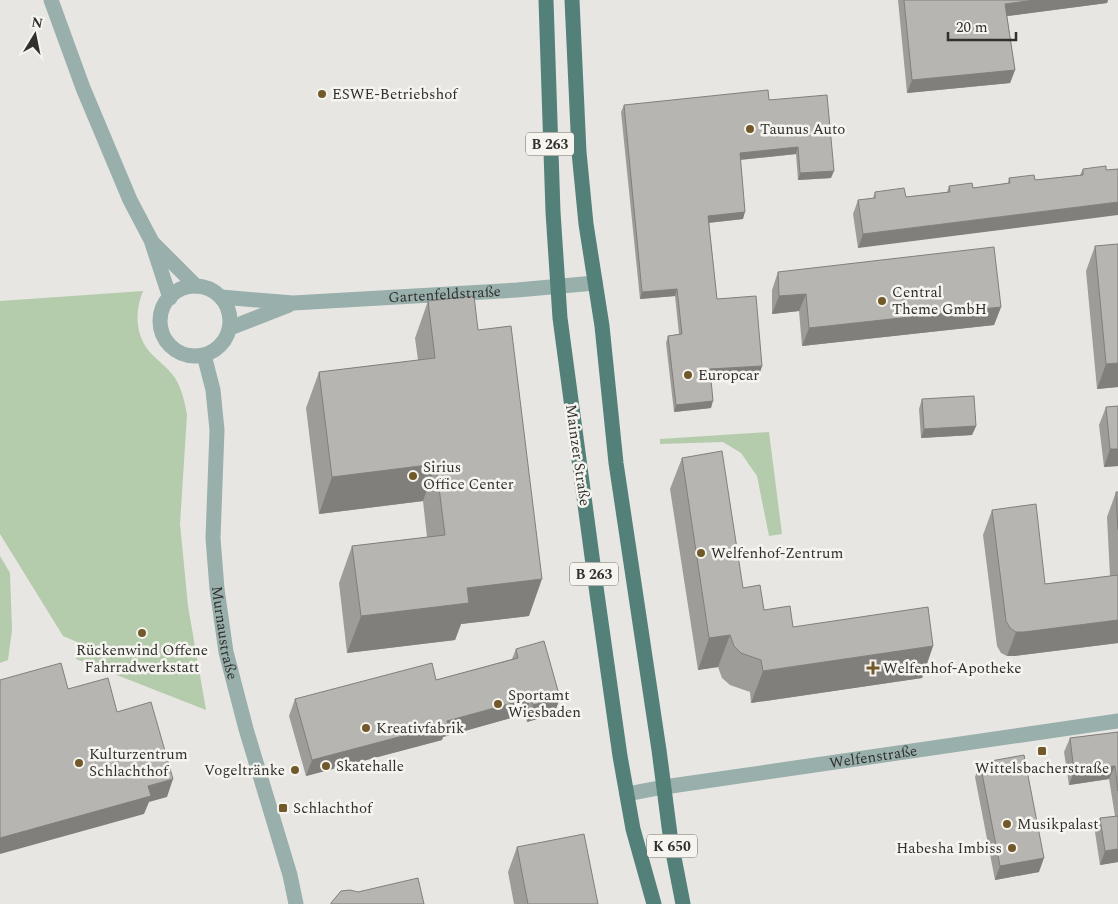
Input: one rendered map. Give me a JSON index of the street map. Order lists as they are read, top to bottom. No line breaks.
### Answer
{"streets":{"main road":["B 263","Mainzer Straße","K 650"],"street":["Gartenfeldstraße","Murnaustraße","Welfenstraße"]},"crossings":[["B 263","Gartenfeldstraße"],["B 263","K 650"],["Gartenfeldstraße","Mainzer Straße"],["Gartenfeldstraße","Murnaustraße"],["Mainzer Straße","Welfenstraße"],["Welfenstraße","K 650"]],"places":{"other":["ESWE-Betriebshof","Taunus Auto","Central Theme GmbH","Europcar","Sirius Office Center","Welfenhof-Zentrum","Rückenwind Offene Fahrradwerkstatt","Sportamt Wiesbaden","Kreativfabrik","Kulturzentrum Schlachthof","Skatehalle","Vogeltränke","Musikpalast","Habesha Imbiss"],"health":["Welfenhof-Apotheke"],"transit":["Wittelsbacherstraße","Schlachthof"]},"scale_bar":"20 m","north":"top"}
